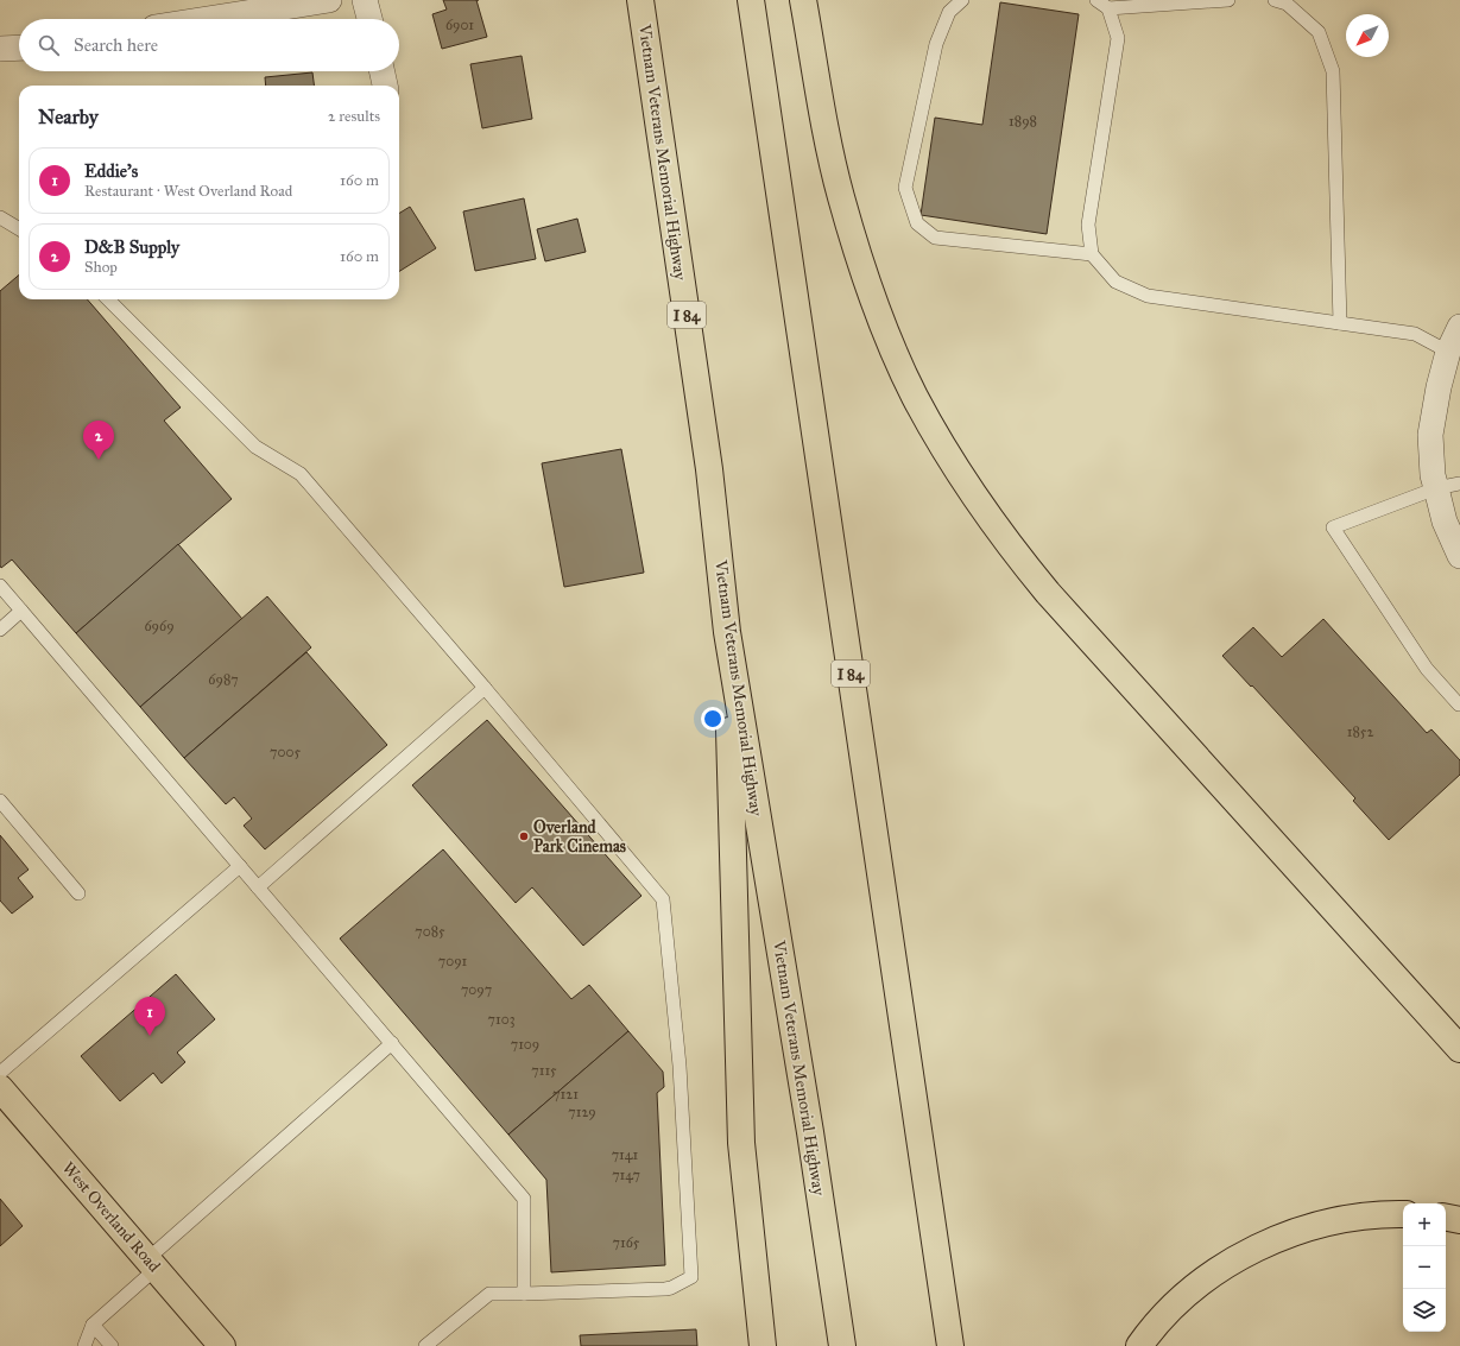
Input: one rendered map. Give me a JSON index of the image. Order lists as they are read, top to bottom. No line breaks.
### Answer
{"streets":{"main road":["Vietnam Veterans Memorial Highway","I 84","West Overland Road"]},"places":["Overland Park Cinemas"],"house_numbers":["6901","1898","6969","6987","1852","7005","7085","7091","7097","7103","7109","7115","7121","7129","7141","7147","7165"],"north":"bottom left","page":{"search":"Search here","heading":["Nearby","2 results"],"list":[{"mark":"1","name":"Eddie's","note":"Restaurant · West Overland Road","value":"160 m"},{"mark":"2","name":"D&B Supply","note":"Shop","value":"160 m"}],"pins":["2","1"],"map_buttons":["+","−"]}}
